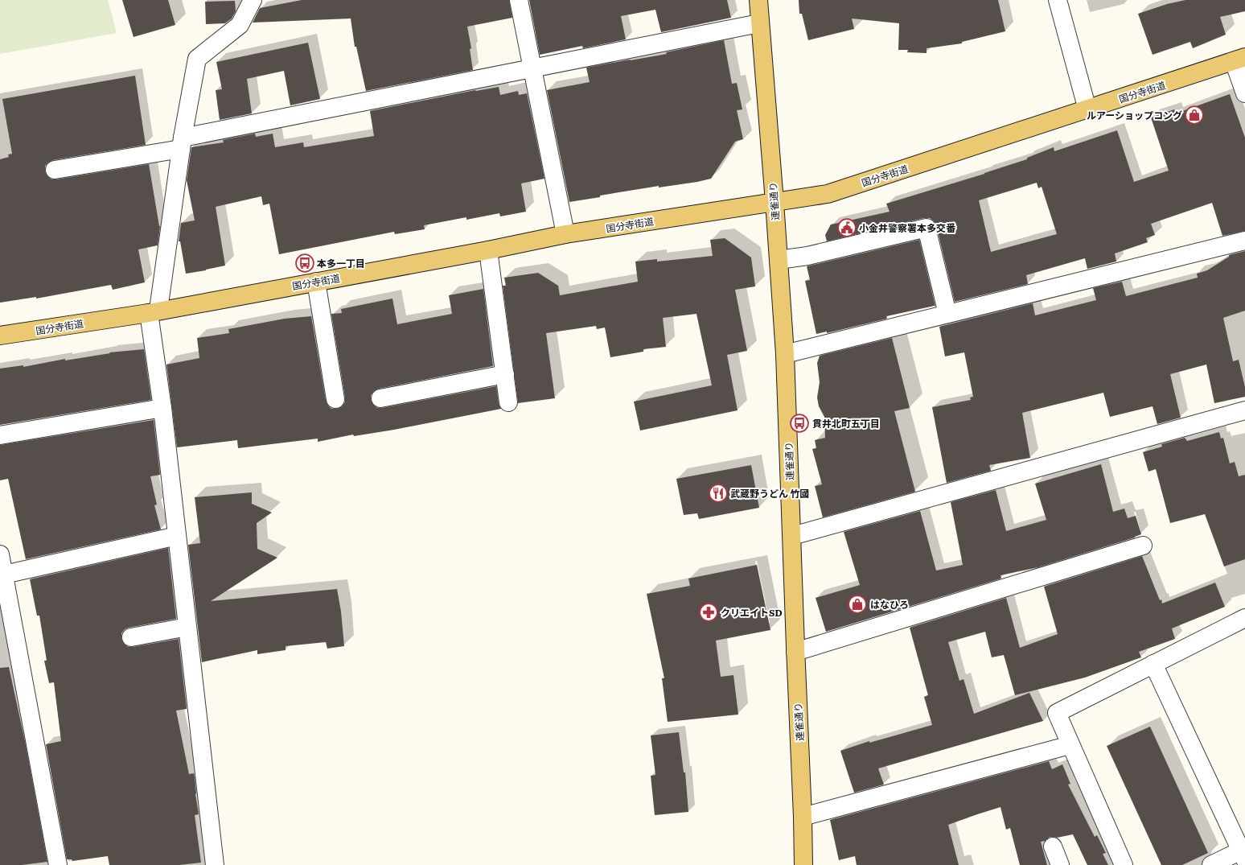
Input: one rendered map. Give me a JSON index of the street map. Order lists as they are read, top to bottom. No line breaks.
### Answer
{"streets":{"main road":["国分寺街道","連雀通り"]},"crossings":[["国分寺街道","連雀通り"]],"places":{"shop":["ルアーショップコング","はなひろ"],"public building":["小金井警察署本多交番"],"bus stop":["本多一丁目","貫井北町五丁目"],"restaurant":["武蔵野うどん 竹國"],"pharmacy":["クリエイトSD"]}}
